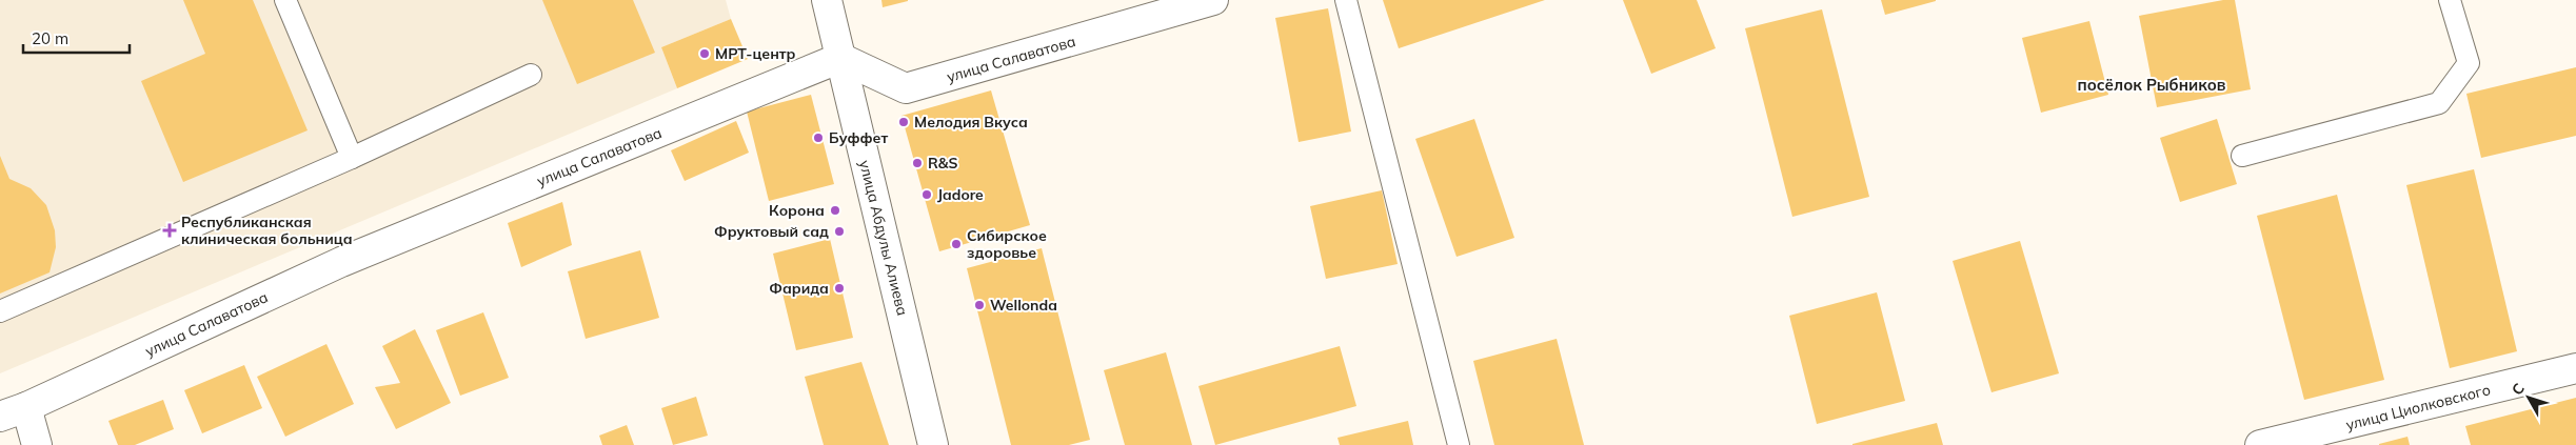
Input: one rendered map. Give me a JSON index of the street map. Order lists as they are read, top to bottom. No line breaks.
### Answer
{"streets":{"street":["улица Салаватова","улица Абдулы Алиева","улица Циолковского"]},"crossings":[["улица Салаватова","улица Абдулы Алиева"]],"districts":["посёлок Рыбников"],"places":{"other":["МРТ-центр","Мелодия Вкуса","Буффет","R&S","Jadore","Корона","Фруктовый сад","Сибирское здоровье","Фарида","Wellonda"],"health":["Республиканская клиническая больница"]},"scale_bar":"20 m","north":"top left"}
